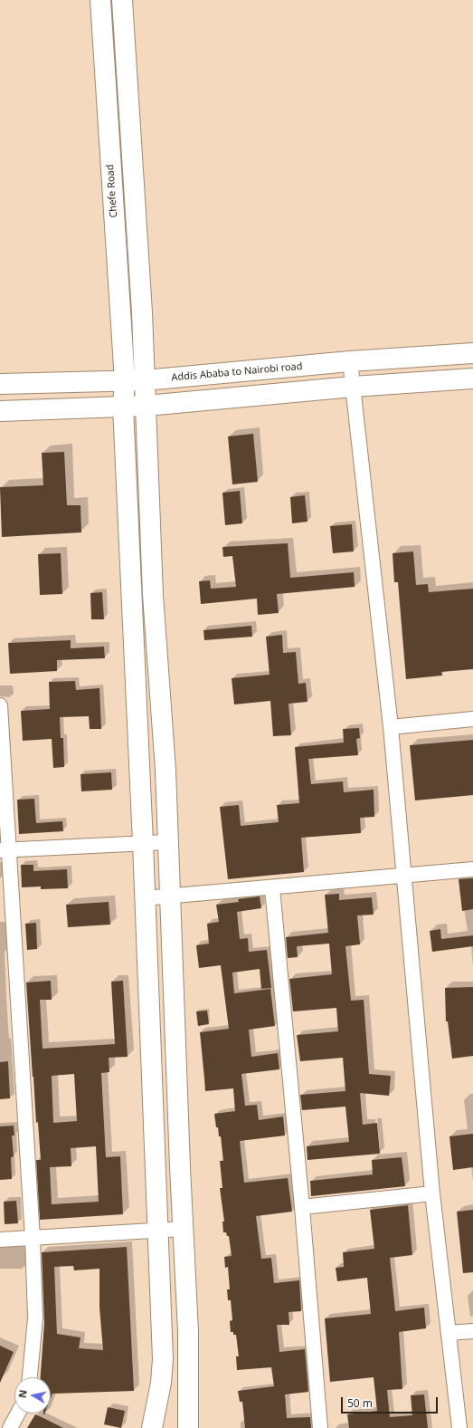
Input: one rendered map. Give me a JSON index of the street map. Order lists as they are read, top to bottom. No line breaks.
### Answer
{"streets":{"main road":["Chefe Road","Addis Ababa to Nairobi road"]},"crossings":[["Chefe Road","Addis Ababa to Nairobi road"]],"scale_bar":"50 m","north":"left"}
